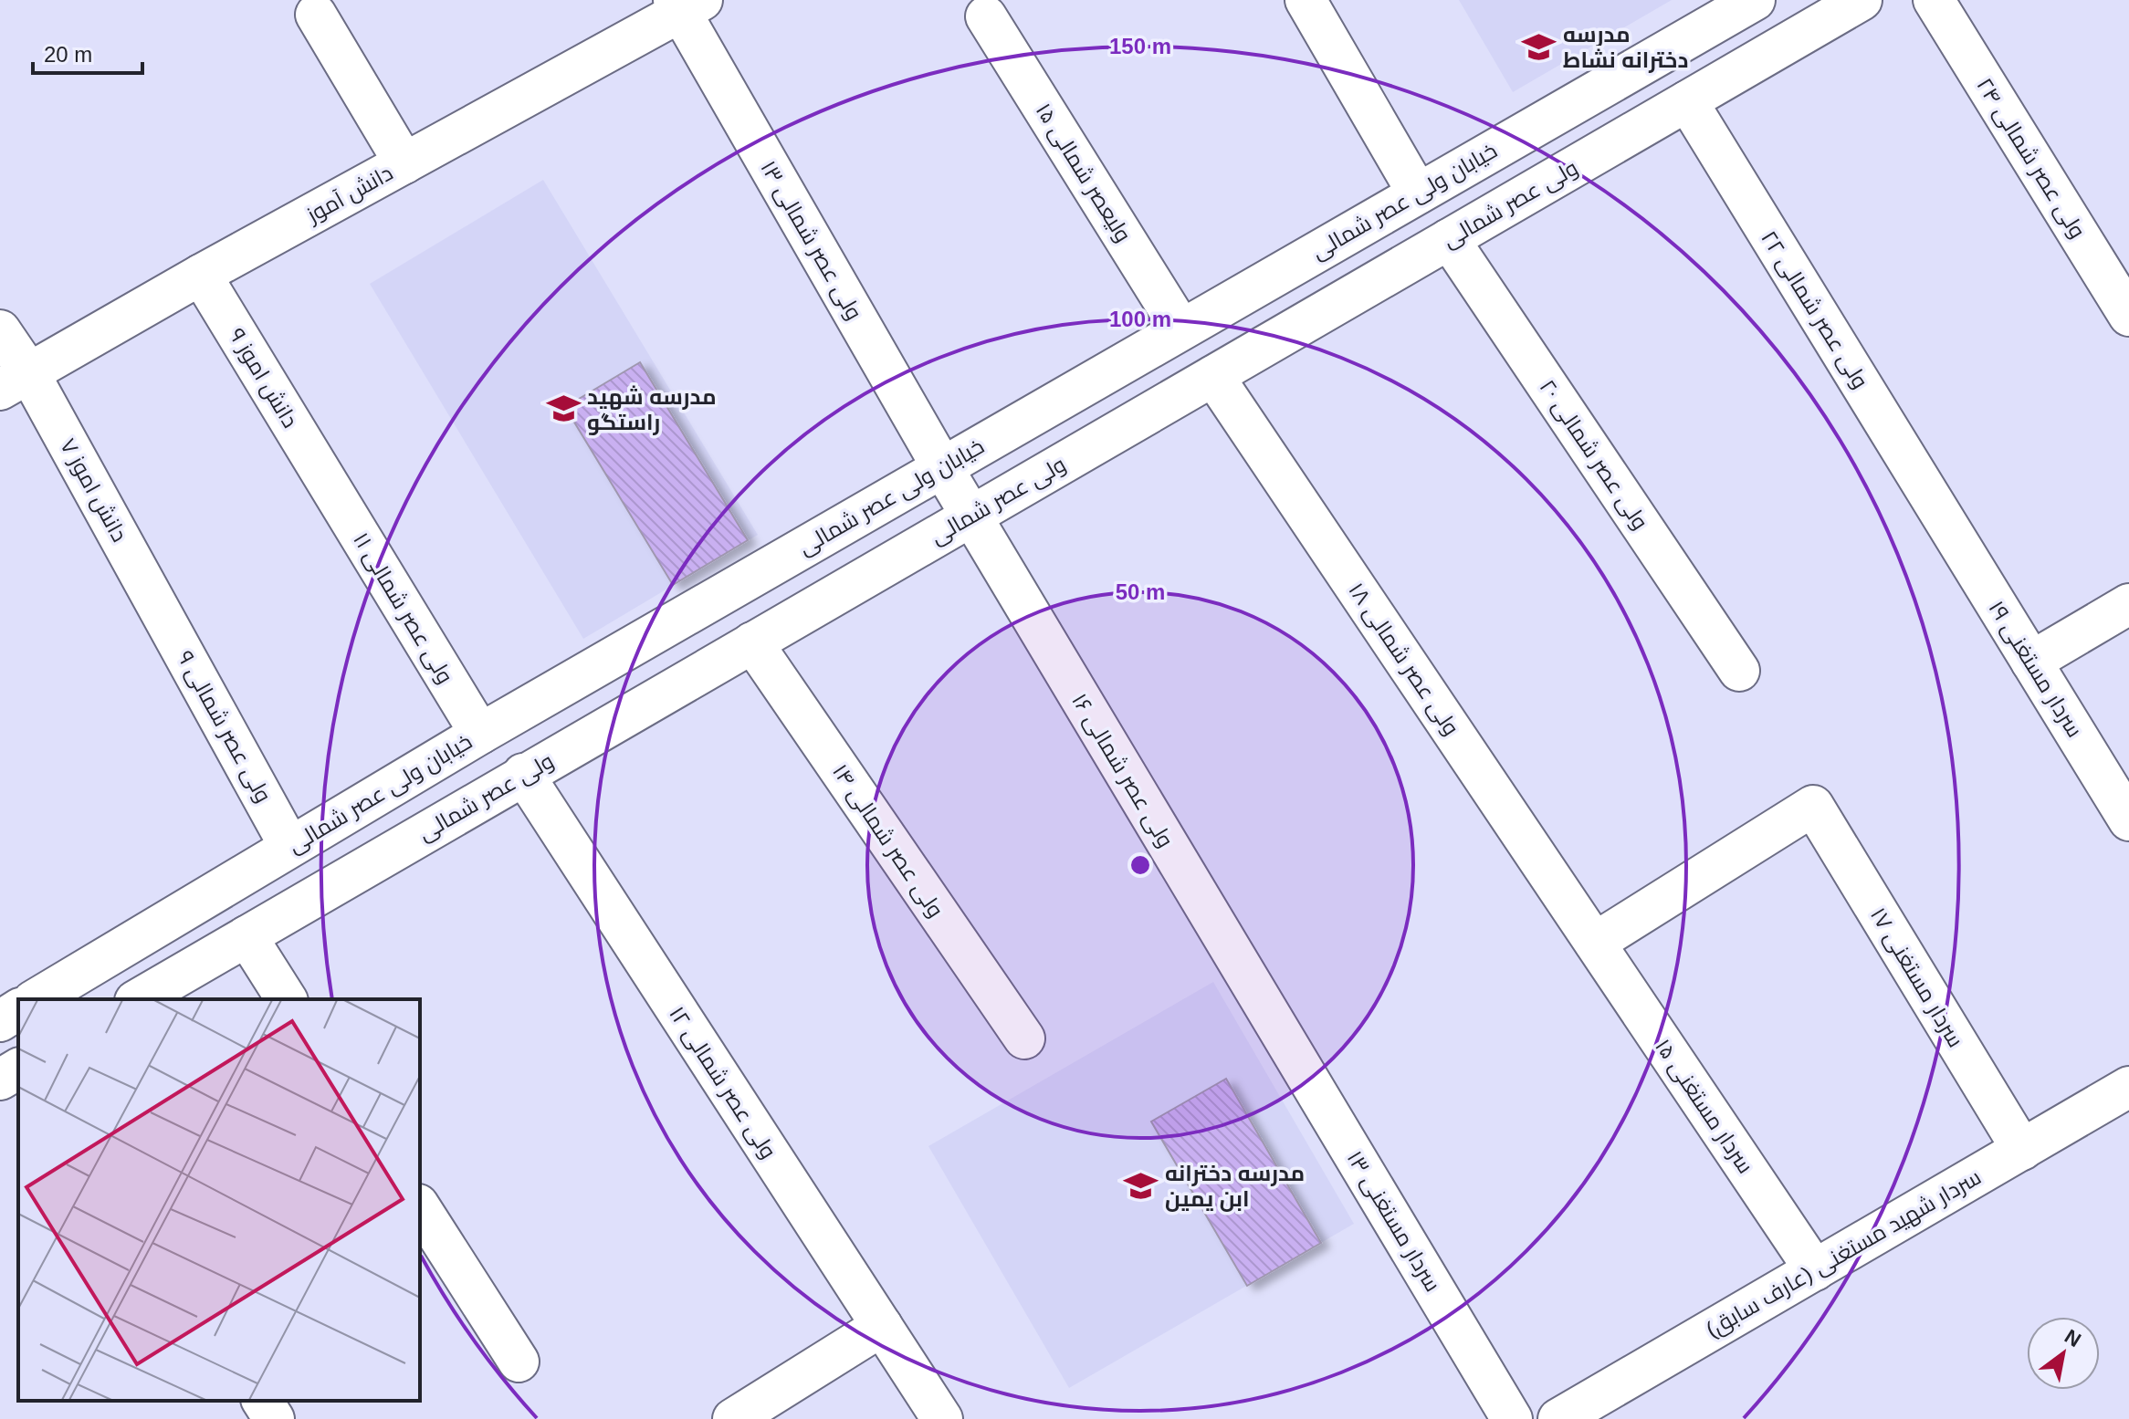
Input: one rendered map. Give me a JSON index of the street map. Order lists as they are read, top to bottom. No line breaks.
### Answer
{"streets":{"street":["ولی عصر شمالی ۲۴","ولیعصر شمالی ۱۵","دانش آموز","خیابان ولی عصر شمالی","ولی عصر شمالی","ولی عصر شمالی ۱۳","ولی عصر شمالی ۲۲","دانش اموز ۹","ولی عصر شمالی ۲۰","دانش اموز ۷","ولی عصر شمالی ۱۱","ولی عصر شمالی ۱۸","سردار مستغنی ۱۹","ولی عصر شمالی ۹","ولی عصر شمالی ۱۶","ولی عصر شمالی ۱۴","سردار مستغنی ۱۷","ولی عصر شمالی ۱۲","سردار مستغنی ۱۵","سردار مستغنی ۱۳","سردار شهید مستغنی (عارف سابق)"]},"crossings":[["ولیعصر شمالی ۱۵","خیابان ولی عصر شمالی"],["دانش آموز","ولی عصر شمالی ۱۳"],["دانش آموز","دانش اموز ۹"],["دانش آموز","دانش اموز ۷"],["خیابان ولی عصر شمالی","ولی عصر شمالی ۱۳"],["خیابان ولی عصر شمالی","ولی عصر شمالی ۱۱"],["خیابان ولی عصر شمالی","ولی عصر شمالی ۹"],["ولی عصر شمالی","ولی عصر شمالی ۱۳"],["ولی عصر شمالی","ولی عصر شمالی ۲۲"],["ولی عصر شمالی","ولی عصر شمالی ۲۰"],["ولی عصر شمالی","ولی عصر شمالی ۱۸"],["ولی عصر شمالی","ولی عصر شمالی ۱۶"],["ولی عصر شمالی","ولی عصر شمالی ۱۴"],["ولی عصر شمالی","ولی عصر شمالی ۱۲"],["ولی عصر شمالی ۱۳","ولی عصر شمالی ۱۶"],["ولی عصر شمالی ۲۲","سردار مستغنی ۱۹"],["دانش اموز ۹","ولی عصر شمالی ۱۱"],["دانش اموز ۷","ولی عصر شمالی ۹"],["ولی عصر شمالی ۱۸","سردار مستغنی ۱۷"],["ولی عصر شمالی ۱۸","سردار مستغنی ۱۵"],["ولی عصر شمالی ۱۶","سردار مستغنی ۱۳"],["سردار مستغنی ۱۷","سردار مستغنی ۱۵"],["سردار مستغنی ۱۷","سردار شهید مستغنی (عارف سابق)"],["سردار مستغنی ۱۵","سردار شهید مستغنی (عارف سابق)"]],"places":{"school or university":["مدرسه دخترانه نشاط","مدرسه شهید راستگو","مدرسه دخترانه ابن یمین"]},"scale_bar":"20 m","north":"top right","rings":["150 m","100 m","50 m"]}
